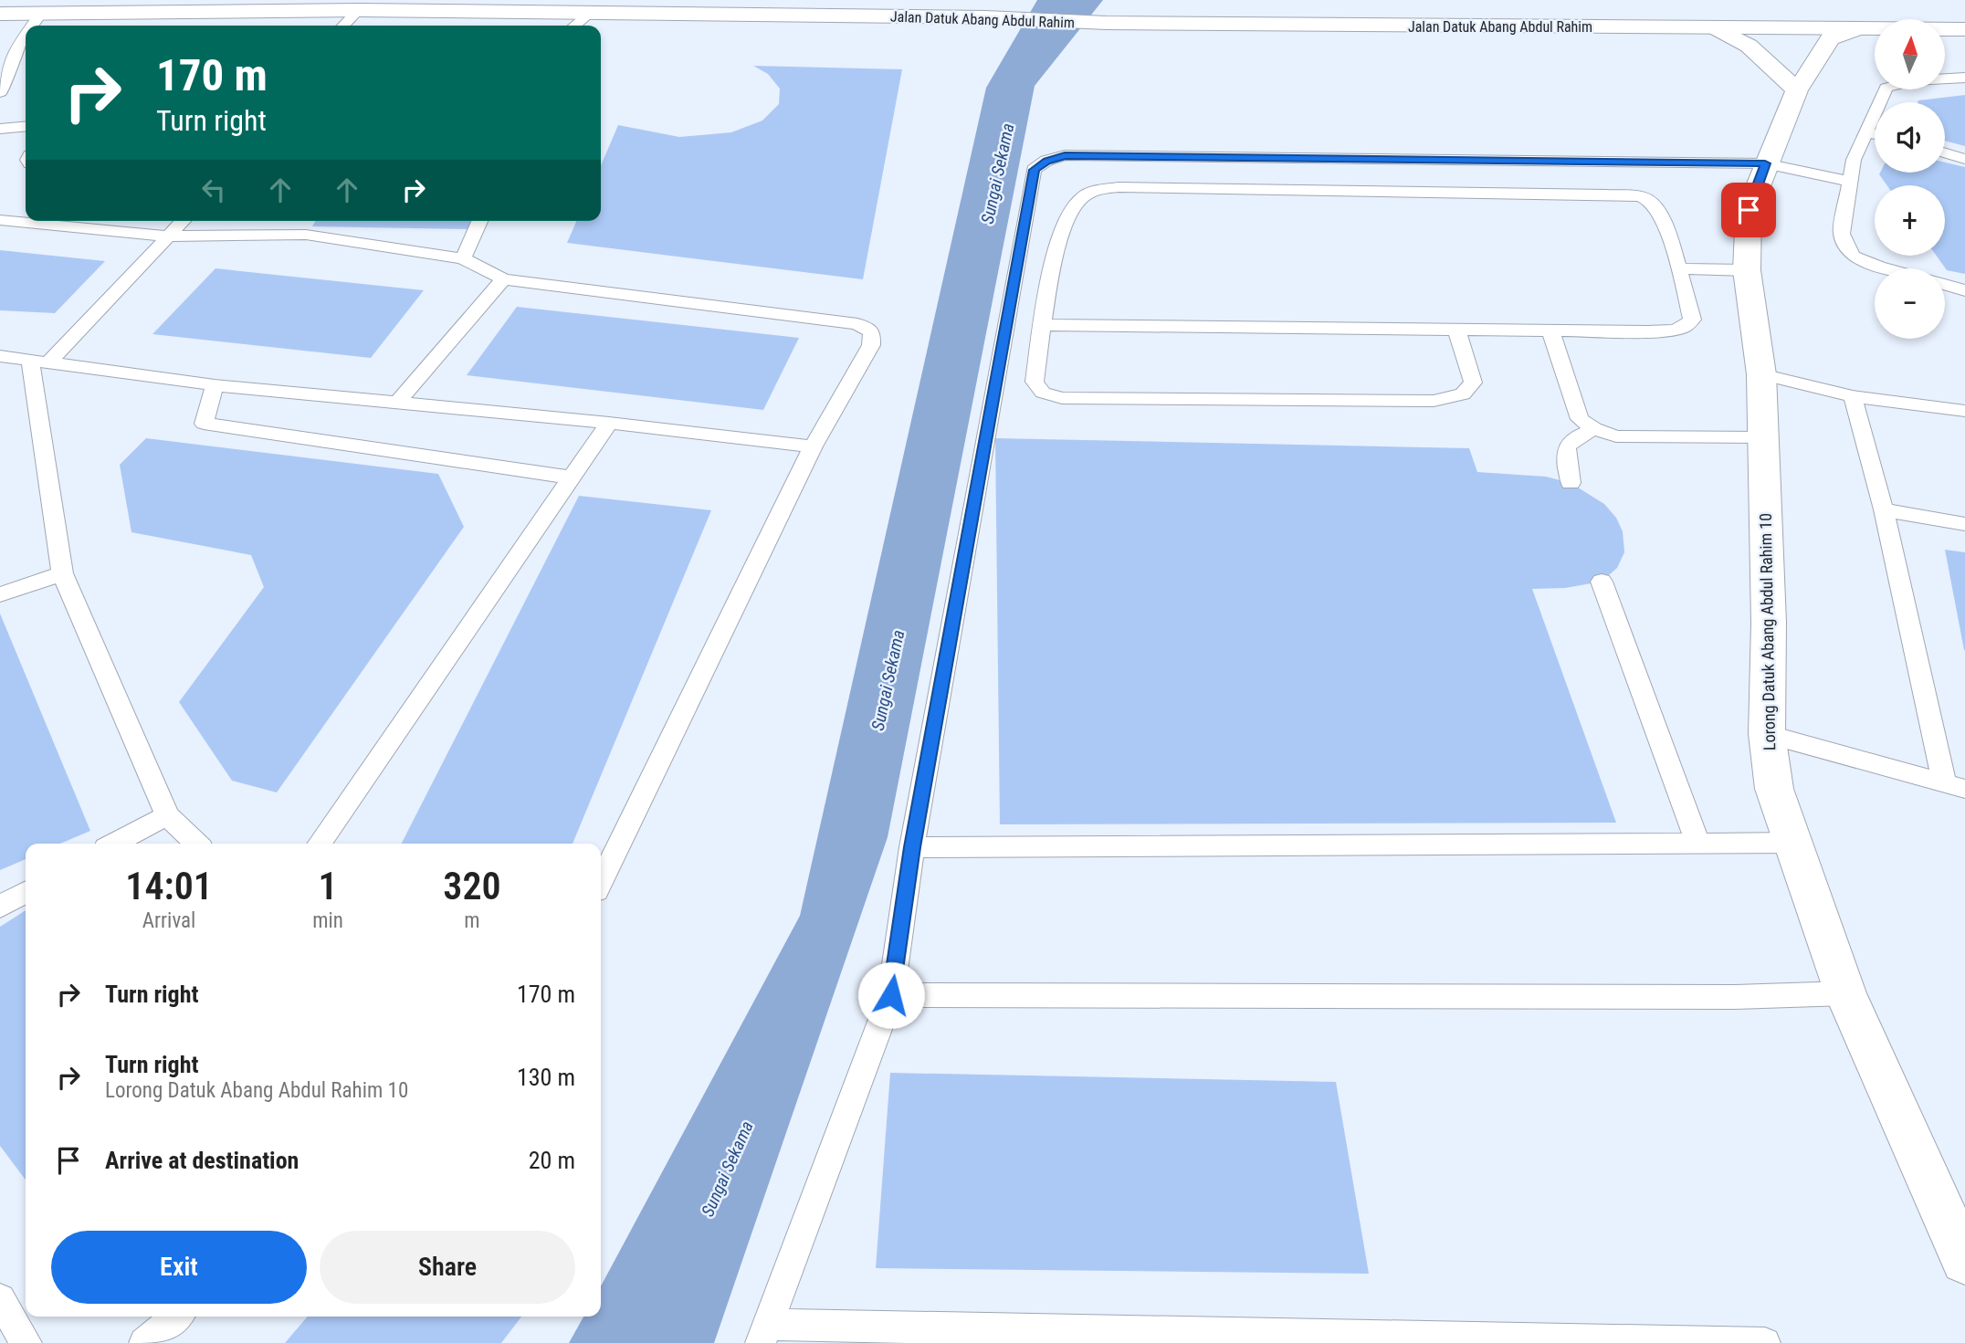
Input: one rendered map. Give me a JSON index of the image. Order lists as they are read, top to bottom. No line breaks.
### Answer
{"streets":{"street":["Jalan Datuk Abang Abdul Rahim","Lorong Datuk Abang Abdul Rahim 10"]},"crossings":[["Jalan Datuk Abang Abdul Rahim","Lorong Datuk Abang Abdul Rahim 10"]],"water":["Sungai Sekama"],"north":"top","page":{"map_buttons":["+","−"],"turn":["170 m","Turn right"],"eta":["14:01","Arrival","1","min","320","m"],"list":[{"name":"Turn right","value":"170 m"},{"name":"Turn right","note":"Lorong Datuk Abang Abdul Rahim 10","value":"130 m"},{"name":"Arrive at destination","value":"20 m"}],"buttons":["Exit","Share"]}}
